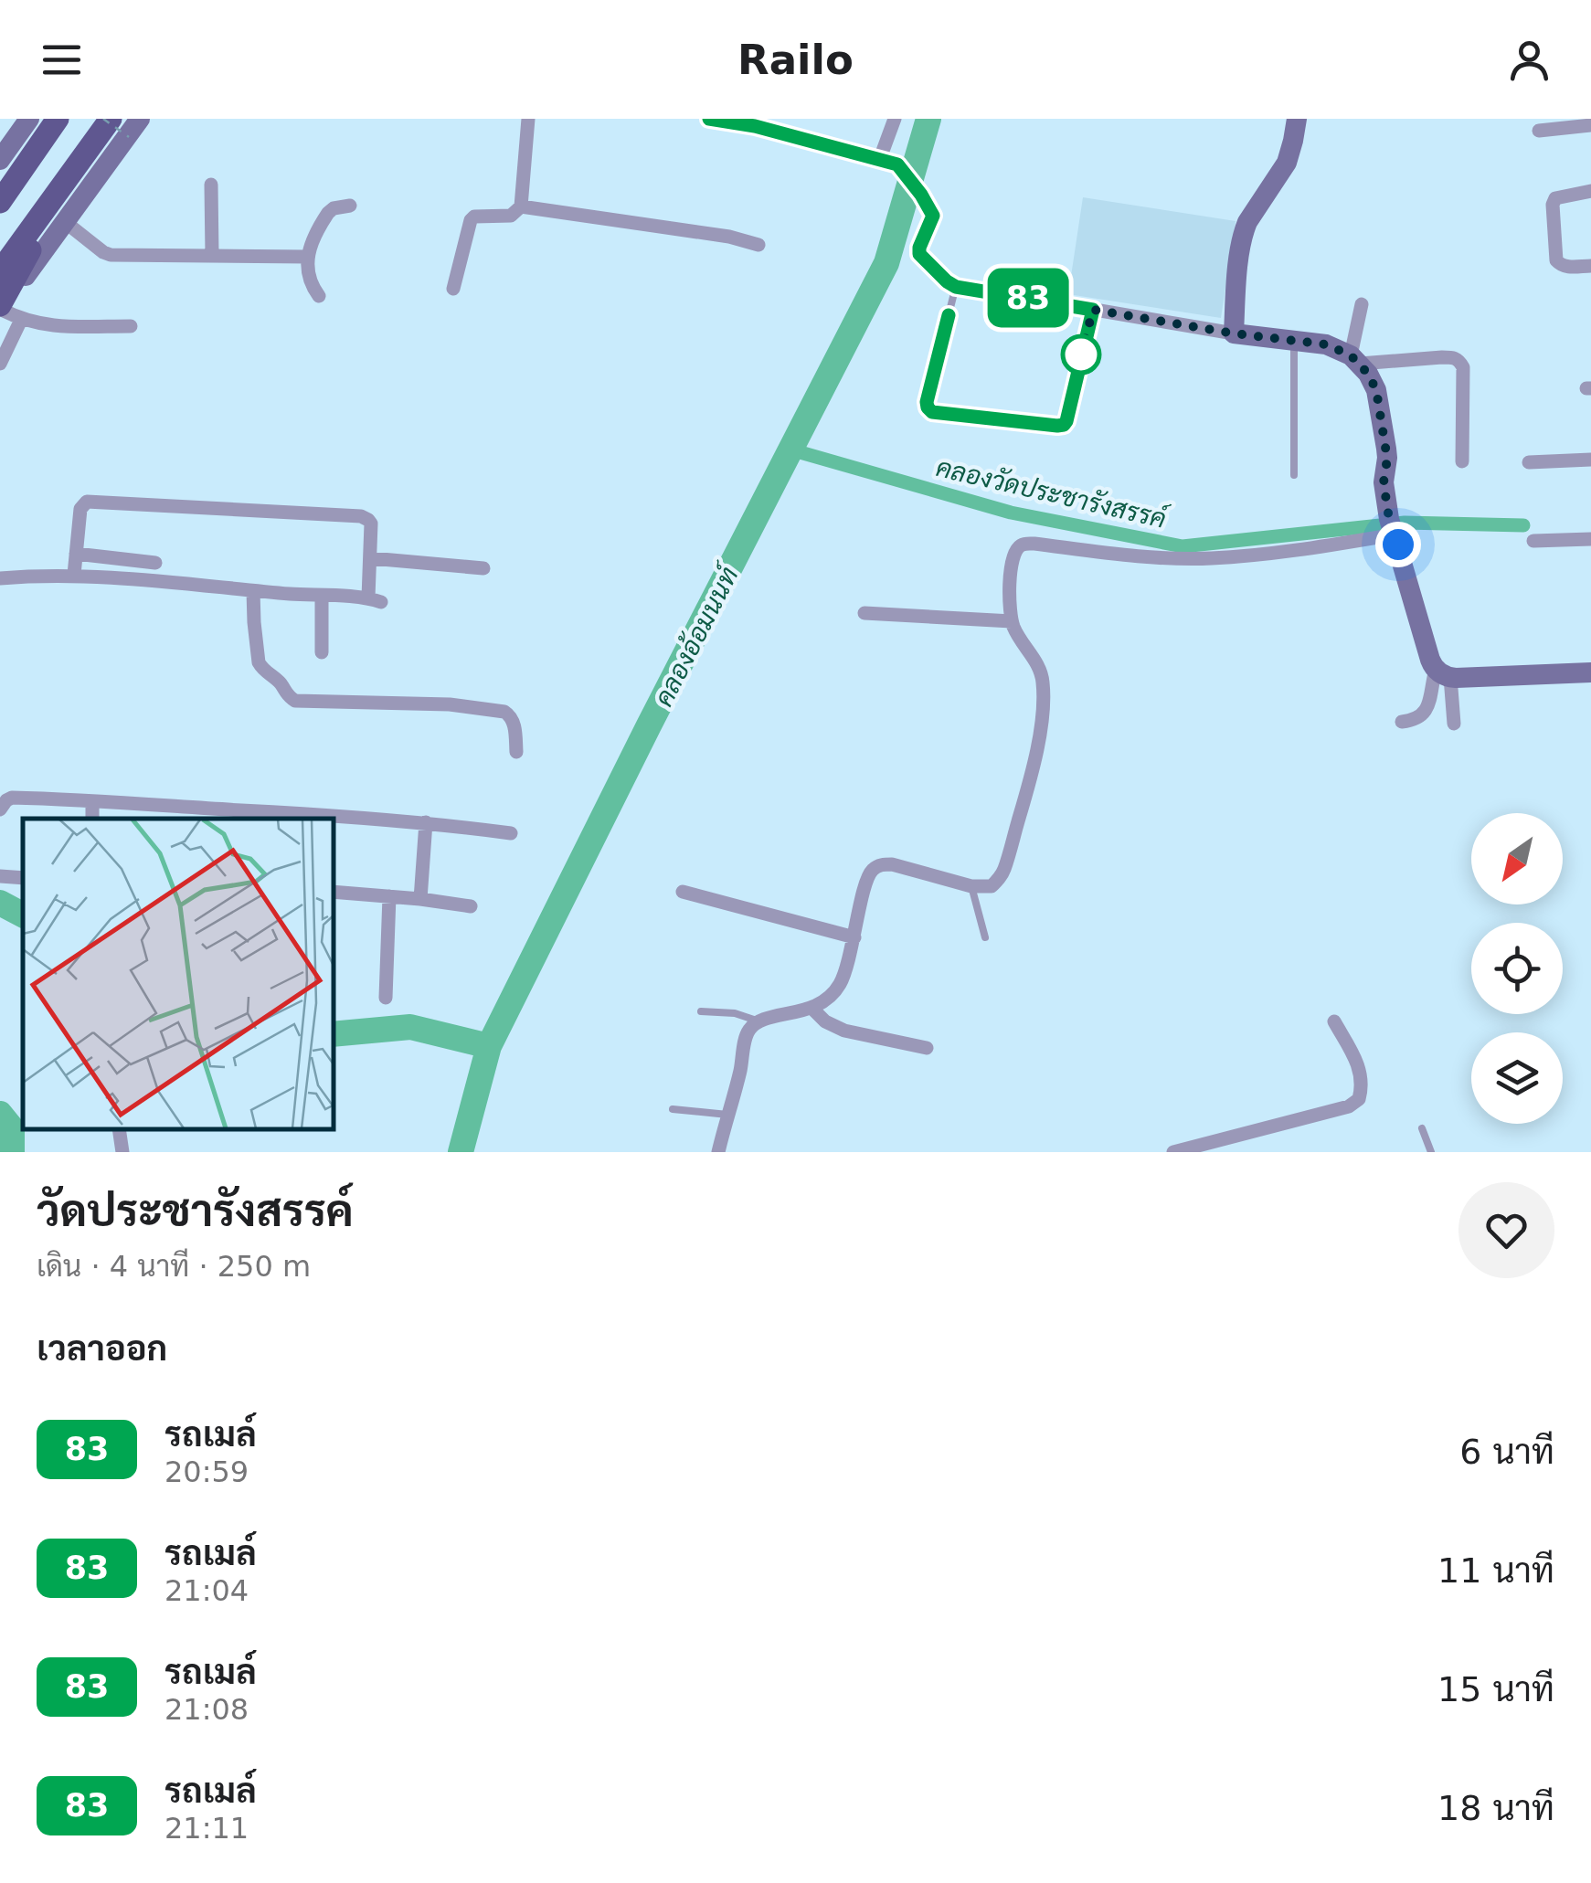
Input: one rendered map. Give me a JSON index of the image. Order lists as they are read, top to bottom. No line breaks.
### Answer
{"water":["คลองวัดประชารังสรรค์","คลองอ้อมนนท์"],"lines":["bus line 83"],"north":"bottom left","page":{"header":"Railo","on_map":"83","heading":[["วัดประชารังสรรค์","เดิน · 4 นาที · 250 m"],"เวลาออก"],"list":[{"mark":"83","name":"รถเมล์","note":"20:59","value":"6 นาที"},{"mark":"83","name":"รถเมล์","note":"21:04","value":"11 นาที"},{"mark":"83","name":"รถเมล์","note":"21:08","value":"15 นาที"},{"mark":"83","name":"รถเมล์","note":"21:11","value":"18 นาที"}]}}
